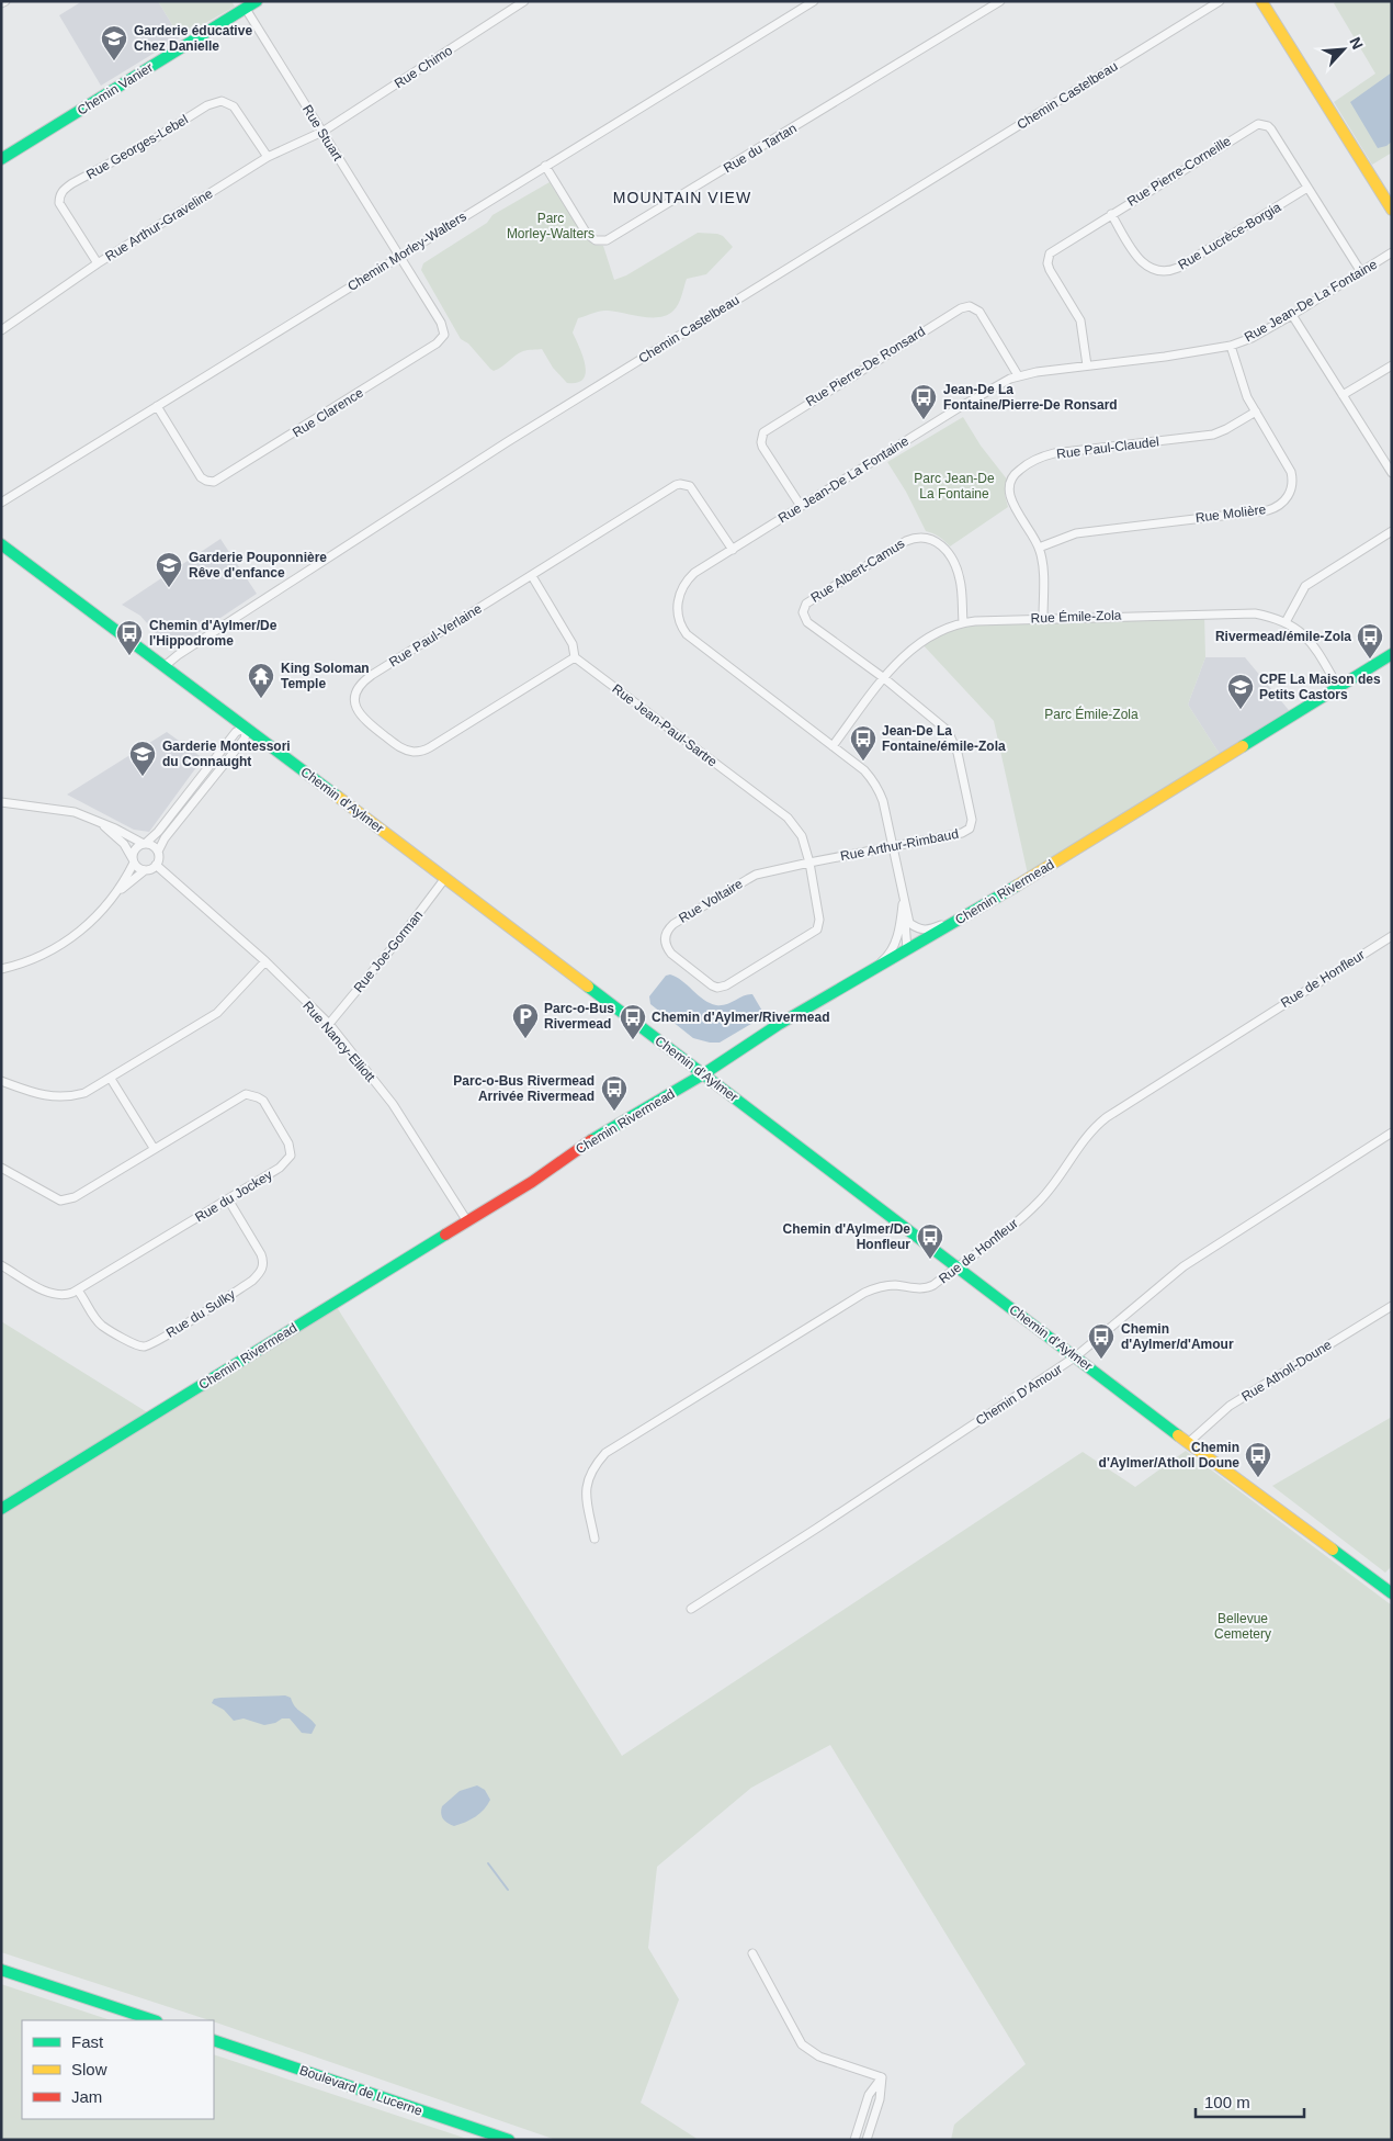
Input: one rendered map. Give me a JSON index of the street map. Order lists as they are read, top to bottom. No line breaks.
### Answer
{"streets":{"main road":["Chemin Vanier","Chemin d'Aylmer","Chemin Rivermead","Boulevard de Lucerne"],"street":["Rue Chimo","Chemin Castelbeau","Rue Stuart","Rue Georges-Lebel","Rue du Tartan","Rue Pierre-Corneille","Rue Arthur-Graveline","Rue Lucrèce-Borgia","Chemin Morley-Walters","Rue Jean-De La Fontaine","Rue Pierre-De Ronsard","Rue Clarence","Rue Paul-Claudel","Rue Molière","Rue Albert-Camus","Rue Émile-Zola","Rue Paul-Verlaine","Rue Jean-Paul-Sartre","Rue Arthur-Rimbaud","Rue Voltaire","Rue Joe-Gorman","Rue de Honfleur","Rue Nancy-Elliott","Rue du Jockey","Rue du Sulky","Rue Atholl-Doune","Chemin D'Amour"]},"crossings":[["Rue Chimo","Rue Stuart"],["Rue Chimo","Rue Arthur-Graveline"],["Chemin Vanier","Rue Stuart"],["Chemin Castelbeau","Chemin d'Aylmer"],["Rue Stuart","Rue Arthur-Graveline"],["Rue Stuart","Chemin Morley-Walters"],["Rue Stuart","Rue Clarence"],["Rue Georges-Lebel","Rue Arthur-Graveline"],["Rue du Tartan","Chemin Morley-Walters"],["Rue Pierre-Corneille","Rue Lucrèce-Borgia"],["Rue Pierre-Corneille","Rue Jean-De La Fontaine"],["Chemin Morley-Walters","Rue Clarence"],["Rue Jean-De La Fontaine","Rue Pierre-De Ronsard"],["Rue Jean-De La Fontaine","Rue Molière"],["Rue Jean-De La Fontaine","Rue Émile-Zola"],["Rue Jean-De La Fontaine","Rue Paul-Verlaine"],["Rue Jean-De La Fontaine","Rue Arthur-Rimbaud"],["Rue Jean-De La Fontaine","Chemin Rivermead"],["Rue Paul-Claudel","Rue Molière"],["Rue Paul-Claudel","Rue Émile-Zola"],["Rue Albert-Camus","Rue Émile-Zola"],["Rue Albert-Camus","Rue Arthur-Rimbaud"],["Rue Émile-Zola","Rue Arthur-Rimbaud"],["Rue Émile-Zola","Chemin Rivermead"],["Rue Paul-Verlaine","Rue Jean-Paul-Sartre"],["Rue Jean-Paul-Sartre","Rue Arthur-Rimbaud"],["Rue Jean-Paul-Sartre","Rue Voltaire"],["Chemin d'Aylmer","Chemin Rivermead"],["Chemin d'Aylmer","Rue Joe-Gorman"],["Chemin d'Aylmer","Rue de Honfleur"],["Chemin d'Aylmer","Rue Atholl-Doune"],["Chemin d'Aylmer","Chemin D'Amour"],["Rue Arthur-Rimbaud","Rue Voltaire"],["Chemin Rivermead","Rue Nancy-Elliott"],["Rue Joe-Gorman","Rue Nancy-Elliott"],["Rue du Jockey","Rue du Sulky"]],"districts":["MOUNTAIN VIEW"],"parks":["Parc Morley-Walters","Parc Jean-De La Fontaine","Parc Émile-Zola","Bellevue Cemetery"],"places":{"school or university":["Garderie éducative Chez Danielle","Garderie Pouponnière Rêve d'enfance","CPE La Maison des Petits Castors","Garderie Montessori du Connaught"],"bus stop":["Jean-De La Fontaine/Pierre-De Ronsard","Chemin d'Aylmer/De l'Hippodrome","Rivermead/émile-Zola","Jean-De La Fontaine/émile-Zola","Chemin d'Aylmer/Rivermead","Parc-o-Bus Rivermead Arrivée Rivermead","Chemin d'Aylmer/De Honfleur","Chemin d'Aylmer/d'Amour","Chemin d'Aylmer/Atholl Doune"],"temple":["King Soloman Temple"],"parking":["Parc-o-Bus Rivermead"]},"legend":["Fast","Slow","Jam"],"scale_bar":"100 m","north":"top right"}
